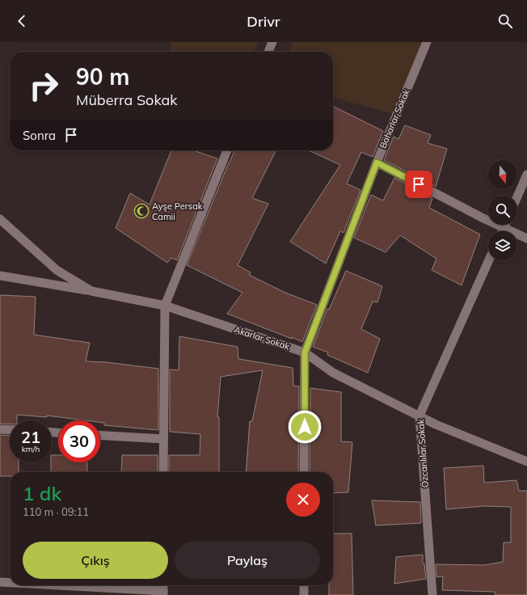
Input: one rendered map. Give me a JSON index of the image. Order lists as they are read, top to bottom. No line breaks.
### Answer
{"streets":{"street":["Baharlar Sokak","Akarlar Sokak","Özcanlılar Sokak"]},"crossings":[["Baharlar Sokak","Akarlar Sokak"],["Akarlar Sokak","Özcanlılar Sokak"]],"places":{"mosque":["Ayşe Persak Camii"]},"north":"bottom","page":{"header":"Drivr","turn":["90 m","Müberra Sokak"],"then":"Sonra","speed":"21 km/h","limit":"30","heading":["1 dk","110 m · 09:11"],"buttons":["Çıkış","Paylaş"]}}
